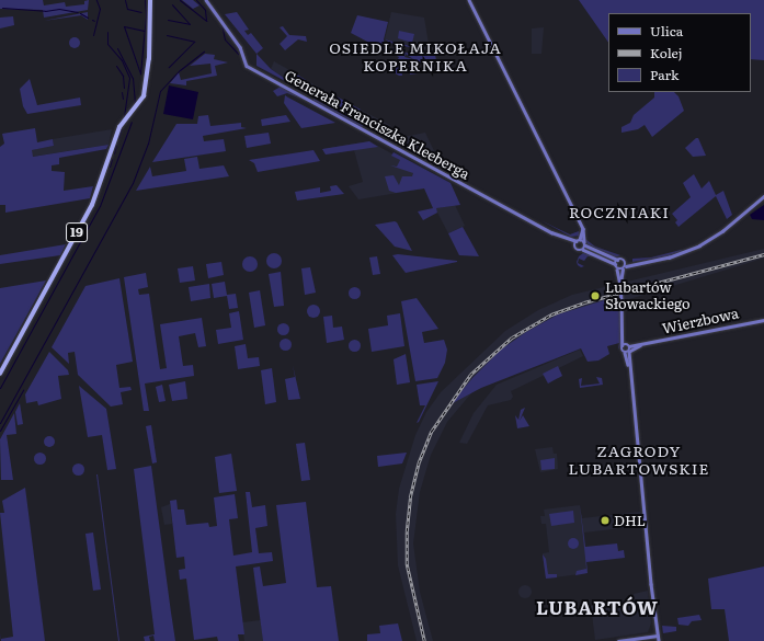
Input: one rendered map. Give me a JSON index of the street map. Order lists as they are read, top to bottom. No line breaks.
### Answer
{"streets":{"highway":["19"],"main road":["Generała Franciszka Kleeberga","Wierzbowa"]},"districts":["OSIEDLE MIKOŁAJA KOPERNIKA","ROCZNIAKI","ZAGRODY LUBARTOWSKIE","LUBARTÓW"],"places":["Lubartów Słowackiego","DHL"],"legend":["Ulica","Kolej","Park"]}
